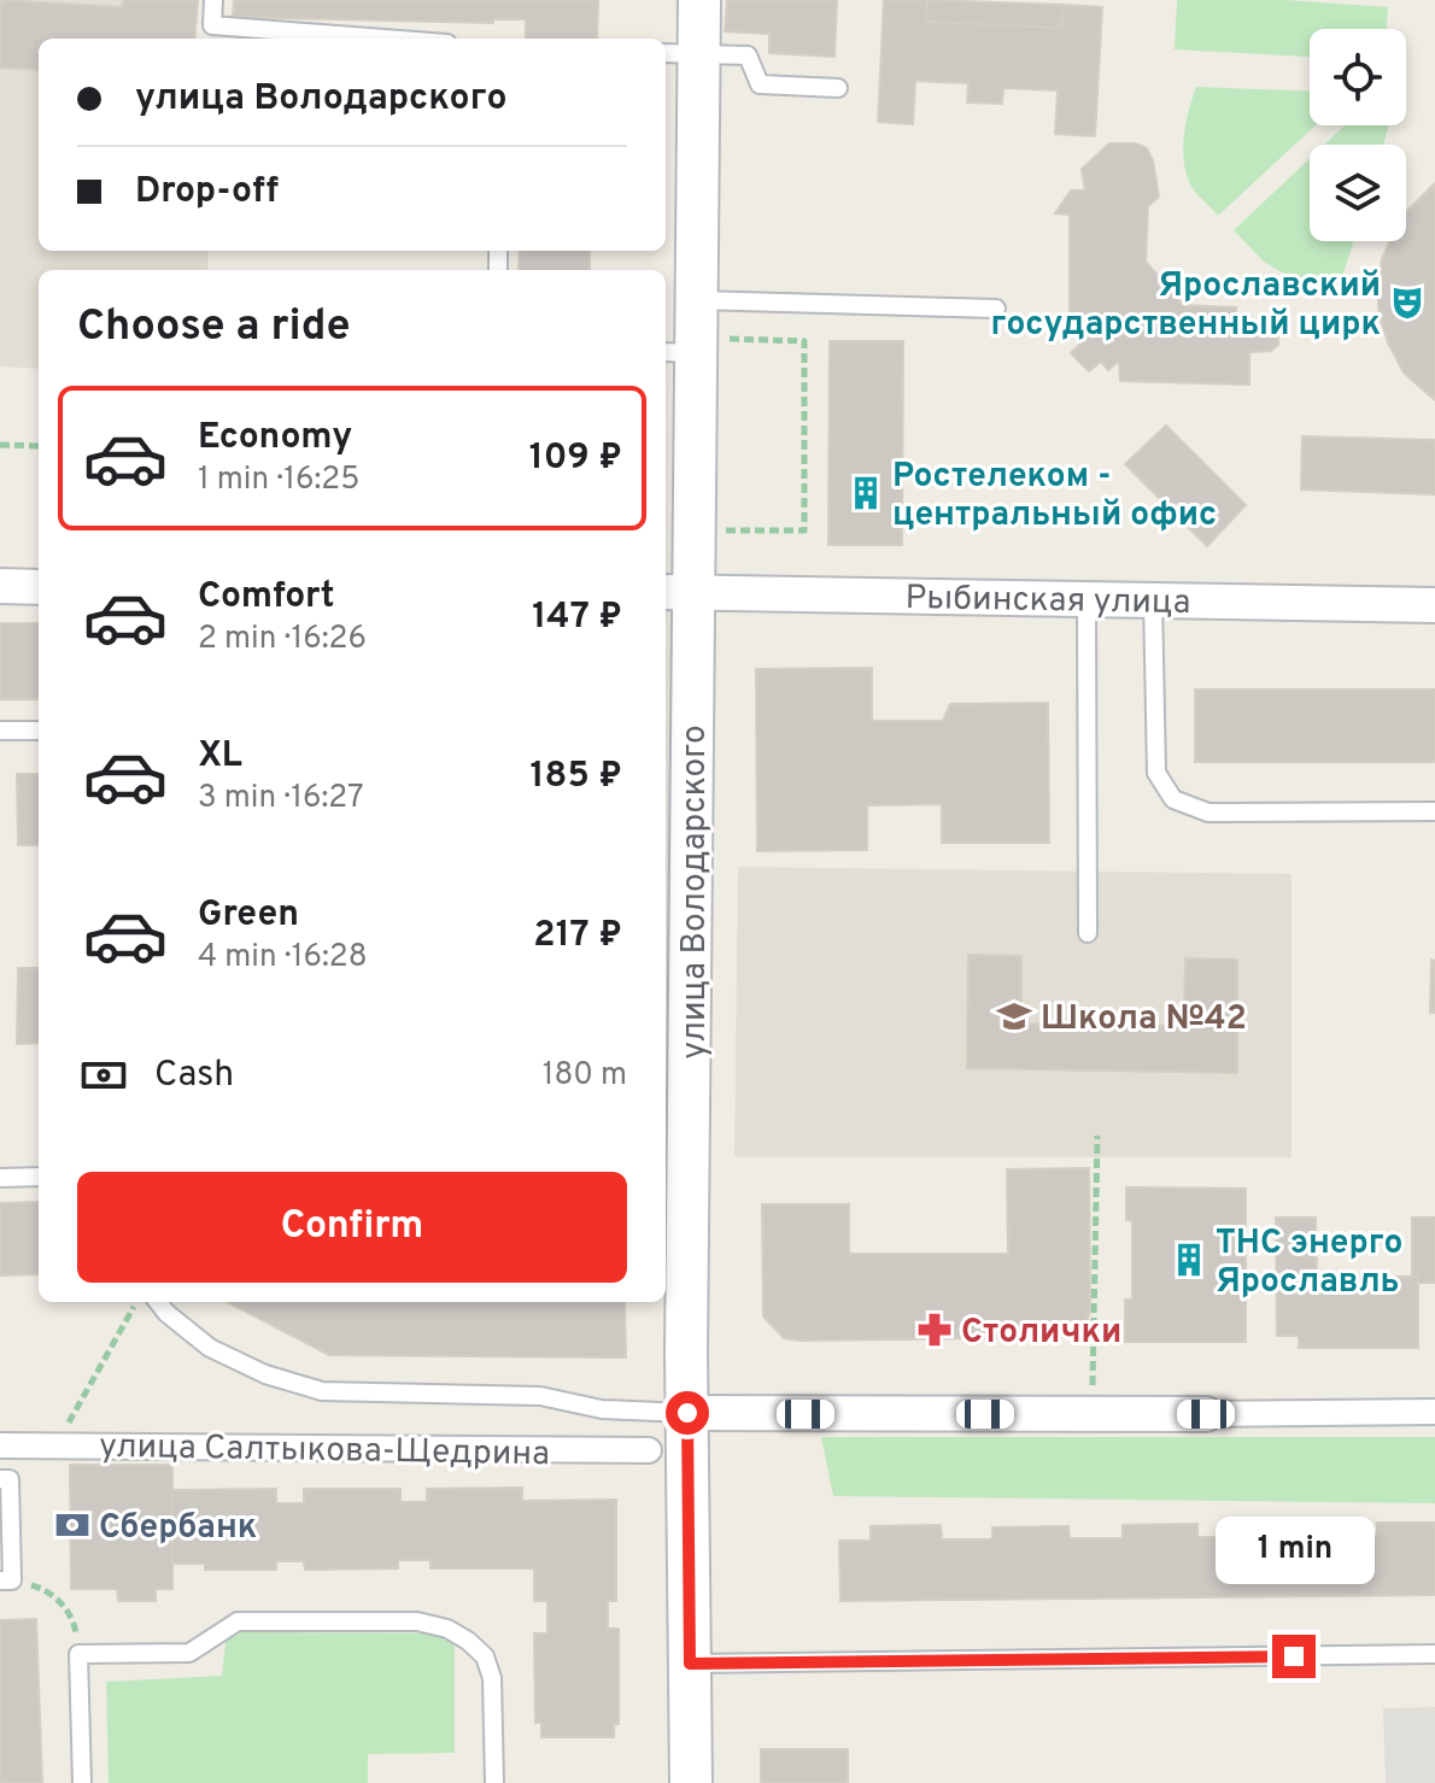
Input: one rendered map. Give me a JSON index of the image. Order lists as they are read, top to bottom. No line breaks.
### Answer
{"streets":{"street":["Рыбинская улица","улица Володарского","улица Салтыкова-Щедрина"]},"crossings":[["Рыбинская улица","улица Володарского"]],"places":{"theatre":["Ярославский государственный цирк"],"building":["Ростелеком - центральный офис","ТНС энерго Ярославль"],"school or university":["Школа №42"],"pharmacy":["Столички"],"bank":["Сбербанк"]},"page":{"banner":["улица Володарского","Drop-off"],"heading":"Choose a ride","list":[{"name":"Economy","note":"1 min · 16:25","value":"109 ₽"},{"name":"Comfort","note":"2 min · 16:26","value":"147 ₽"},{"name":"XL","note":"3 min · 16:27","value":"185 ₽"},{"name":"Green","note":"4 min · 16:28","value":"217 ₽"}],"pay":["Cash","180 m"],"buttons":"Confirm","bubble":"1 min"}}
